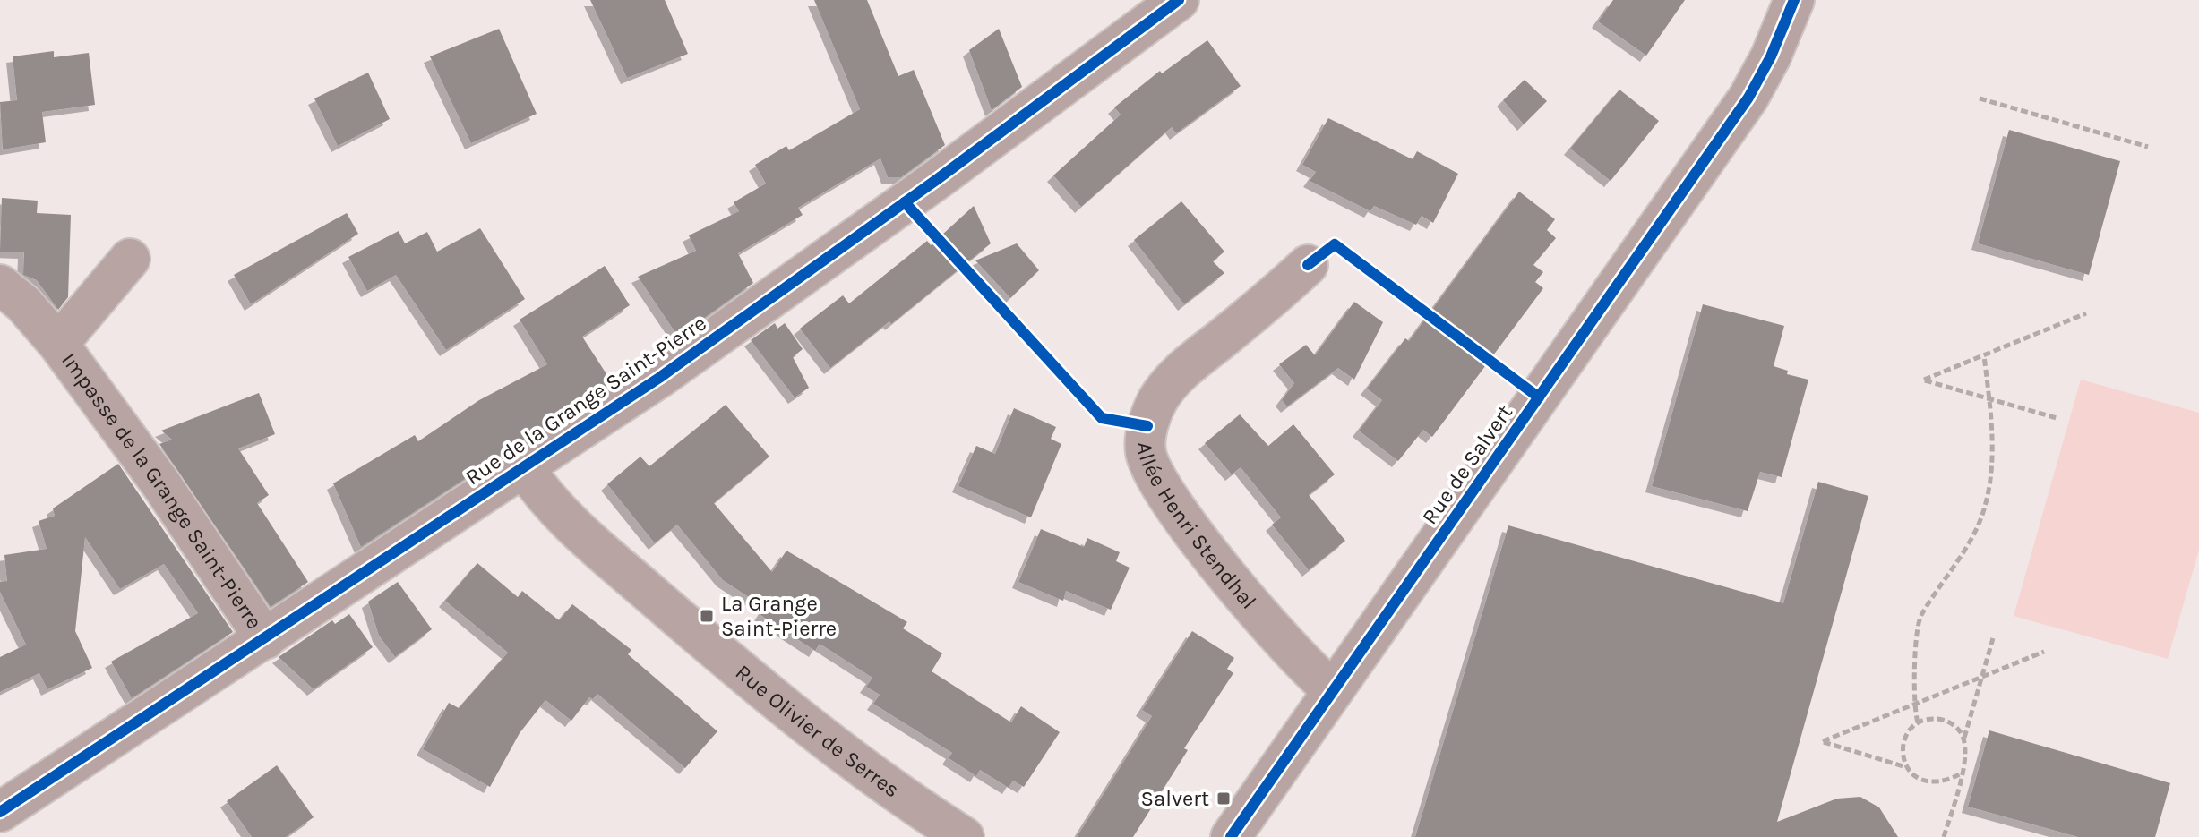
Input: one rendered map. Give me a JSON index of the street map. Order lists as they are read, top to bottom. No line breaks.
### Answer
{"streets":{"street":["Rue de la Grange Saint-Pierre","Rue de Salvert","Impasse de la Grange Saint-Pierre","Allée Henri Stendhal","Rue Olivier de Serres"]},"crossings":[["Rue de la Grange Saint-Pierre","Impasse de la Grange Saint-Pierre"],["Rue de la Grange Saint-Pierre","Rue Olivier de Serres"],["Rue de Salvert","Allée Henri Stendhal"]],"places":{"transit":["La Grange Saint-Pierre","Salvert"]}}
